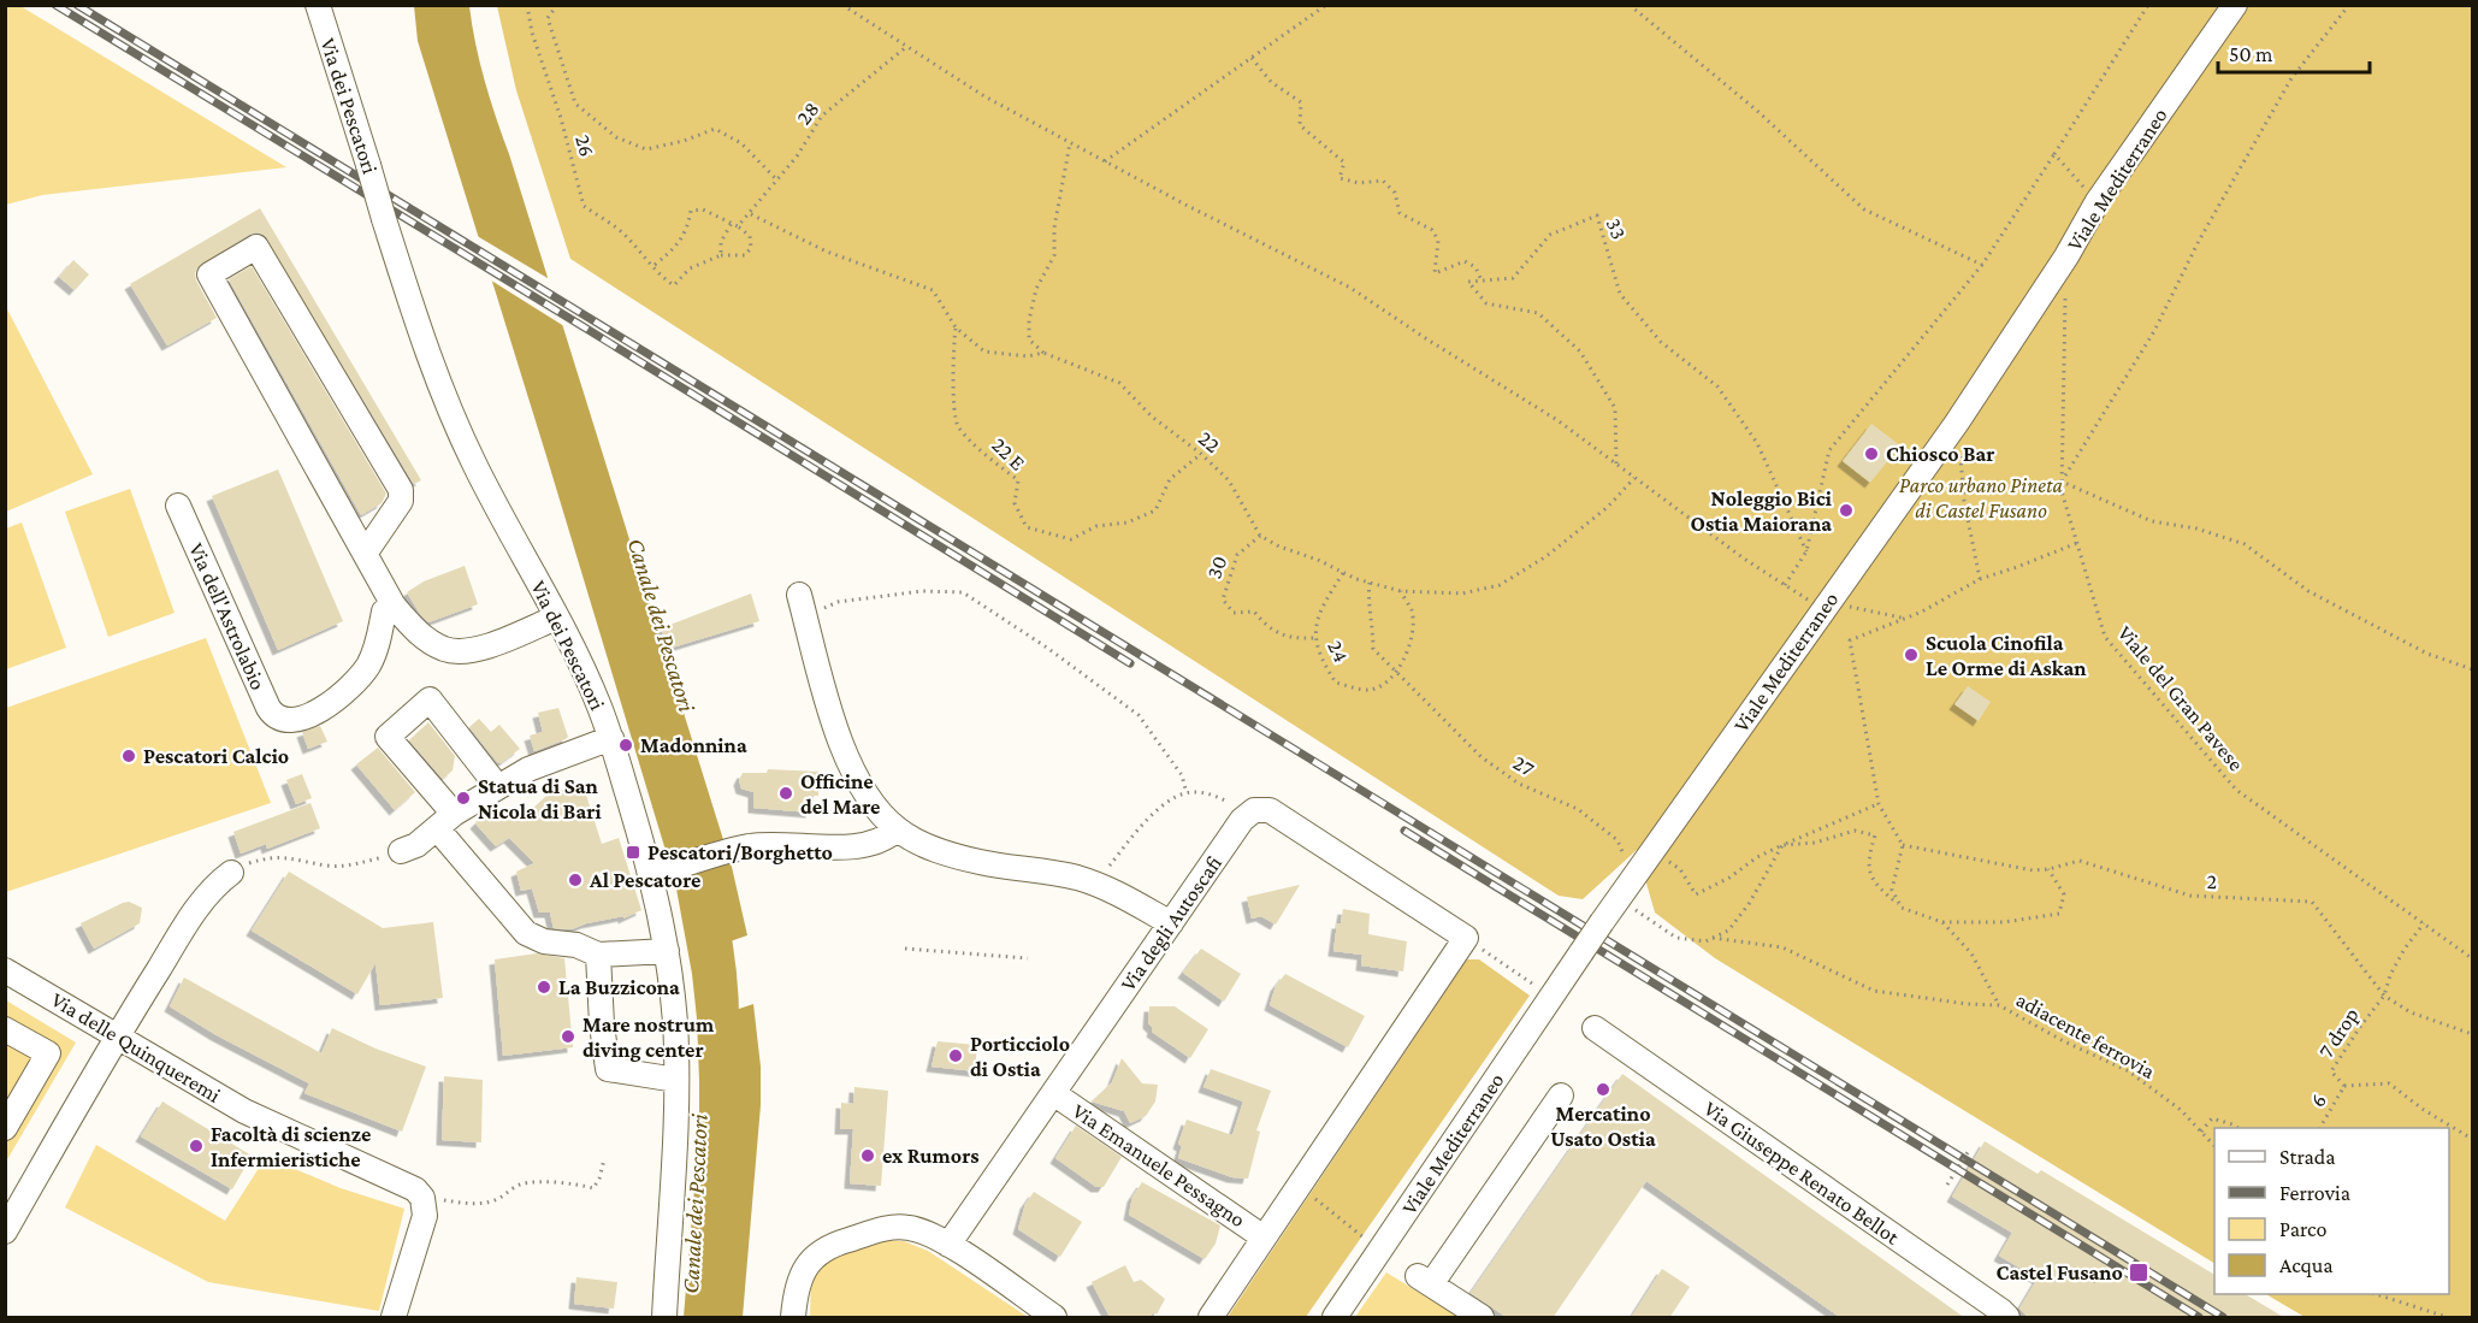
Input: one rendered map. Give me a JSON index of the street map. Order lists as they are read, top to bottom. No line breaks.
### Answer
{"streets":{"street":["Via dei Pescatori","Viale Mediterraneo","Via dell'Astrolabio","Via degli Autoscafi","Via delle Quinqueremi","Via Emanuele Pessagno","Via Giuseppe Renato Bellot"],"path":["28","26","33","22","22 E","30","24","Viale del Gran Pavese","27","2","7 drop","adiacente ferrovia","6"]},"crossings":[["28","22"],["Viale Mediterraneo","27"],["Viale Mediterraneo","adiacente ferrovia"],["22","22 E"],["22","30"],["30","24"],["24","27"],["2","7 drop"],["Via degli Autoscafi","Via Emanuele Pessagno"],["7 drop","6"]],"water":["Canale dei Pescatori"],"parks":["Parco urbano Pineta di Castel Fusano"],"places":{"other":["Chiosco Bar","Noleggio Bici Ostia Maiorana","Scuola Cinofila Le Orme di Askan","Madonnina","Pescatori Calcio","Officine del Mare","Statua di San Nicola di Bari","Al Pescatore","La Buzzicona","Mare nostrum diving center","Porticciolo di Ostia","Mercatino Usato Ostia","Facoltà di scienze Infermieristiche","ex Rumors"],"transit":["Pescatori/Borghetto","Castel Fusano"]},"legend":["Strada","Ferrovia","Parco","Acqua"],"scale_bar":"50 m"}
